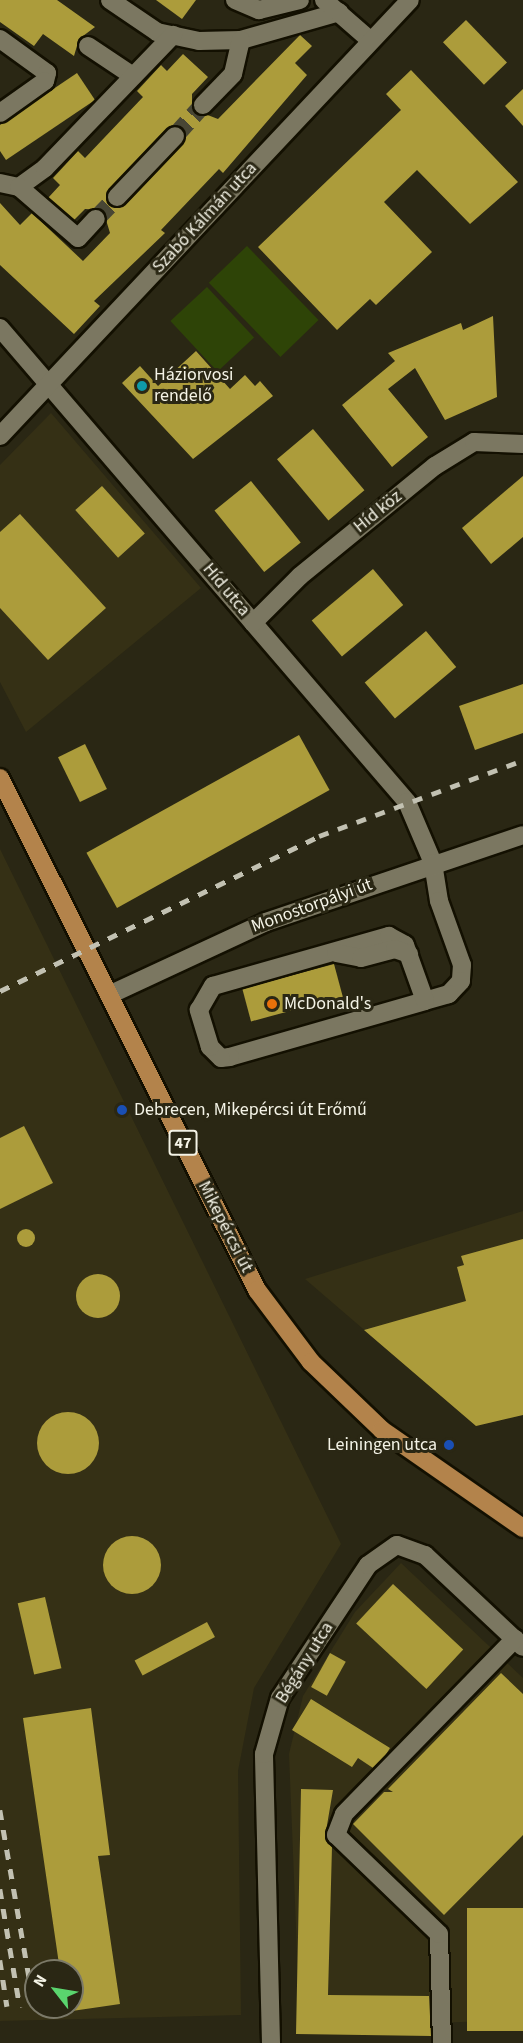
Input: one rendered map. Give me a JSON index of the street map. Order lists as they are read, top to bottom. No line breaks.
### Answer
{"streets":{"main road":["47","Mikepércsi út"],"street":["Szabó Kálmán utca","Híd köz","Híd utca","Monostorpályi út","Bégány utca"]},"crossings":[["Szabó Kálmán utca","Híd utca"],["Híd köz","Híd utca"],["Híd utca","Monostorpályi út"],["Monostorpályi út","Mikepércsi út"]],"places":["Háziorvosi rendelő","McDonald's","Debrecen, Mikepércsi út Erőmű","Leiningen utca"],"north":"top left"}
